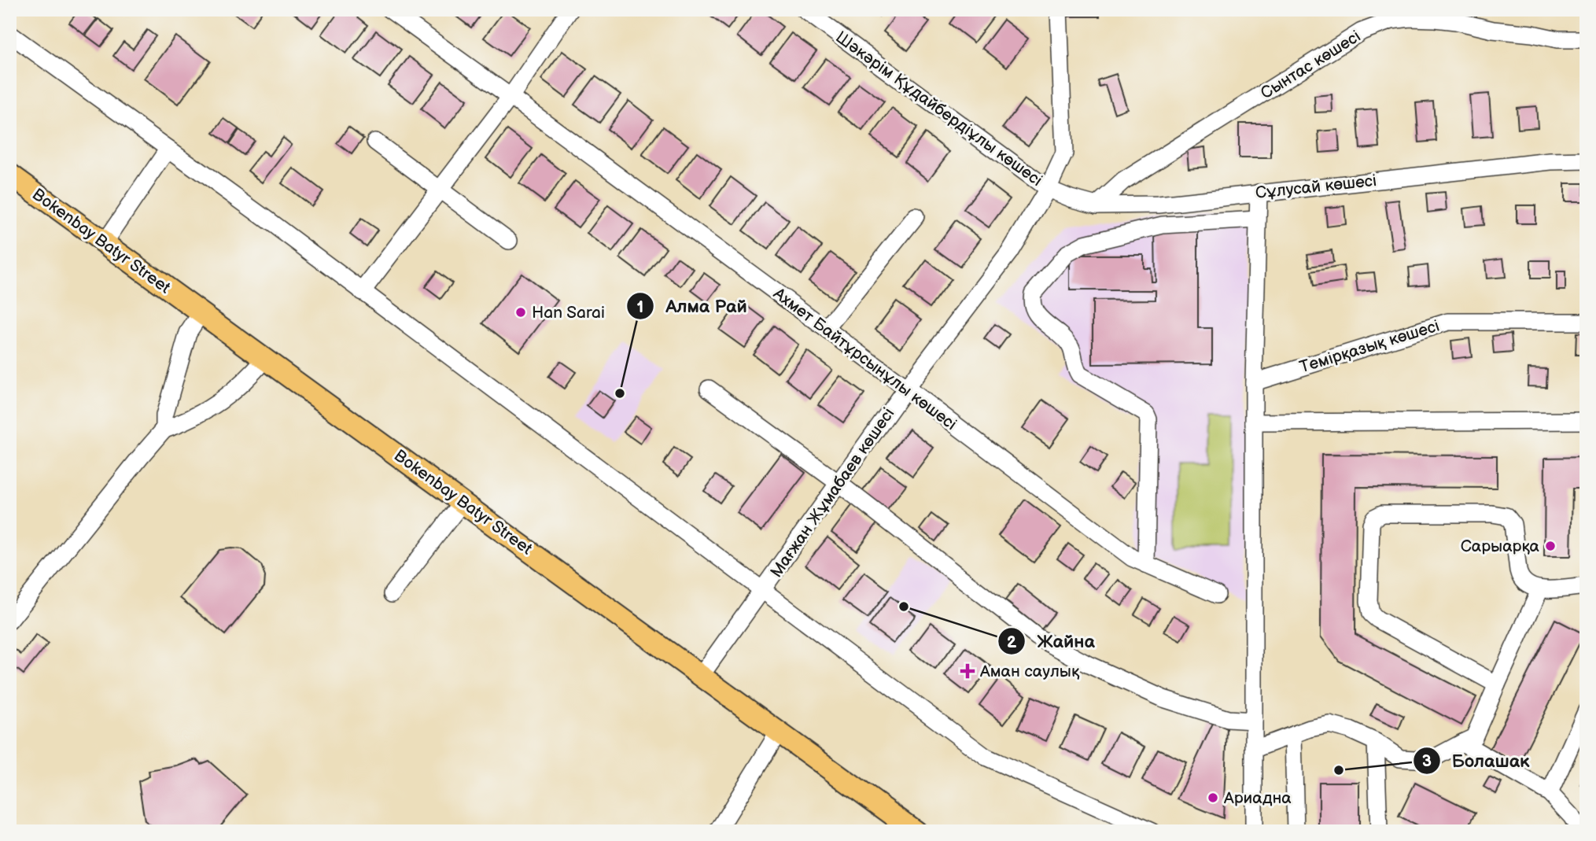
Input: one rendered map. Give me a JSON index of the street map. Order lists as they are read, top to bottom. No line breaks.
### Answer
{"streets":{"main road":["Bokenbay Batyr Street"],"street":["Сынтас көшесі","Шәкәрім Құдайбердіұлы көшесі","Сұлусай көшесі","Темірқазық көшесі","Ахмет Байтұрсынұлы көшесі","Мағжан Жұмабаев көшесі"]},"crossings":[["Сынтас көшесі","Сұлусай көшесі"],["Шәкәрім Құдайбердіұлы көшесі","Сұлусай көшесі"],["Шәкәрім Құдайбердіұлы көшесі","Мағжан Жұмабаев көшесі"],["Сұлусай көшесі","Мағжан Жұмабаев көшесі"],["Bokenbay Batyr Street","Мағжан Жұмабаев көшесі"],["Ахмет Байтұрсынұлы көшесі","Мағжан Жұмабаев көшесі"]],"places":{"other":["Han Sarai","Алма Рай","Сарыарқа","Жайна","Болашак","Ариадна"],"health":["Аман саулық"]}}
